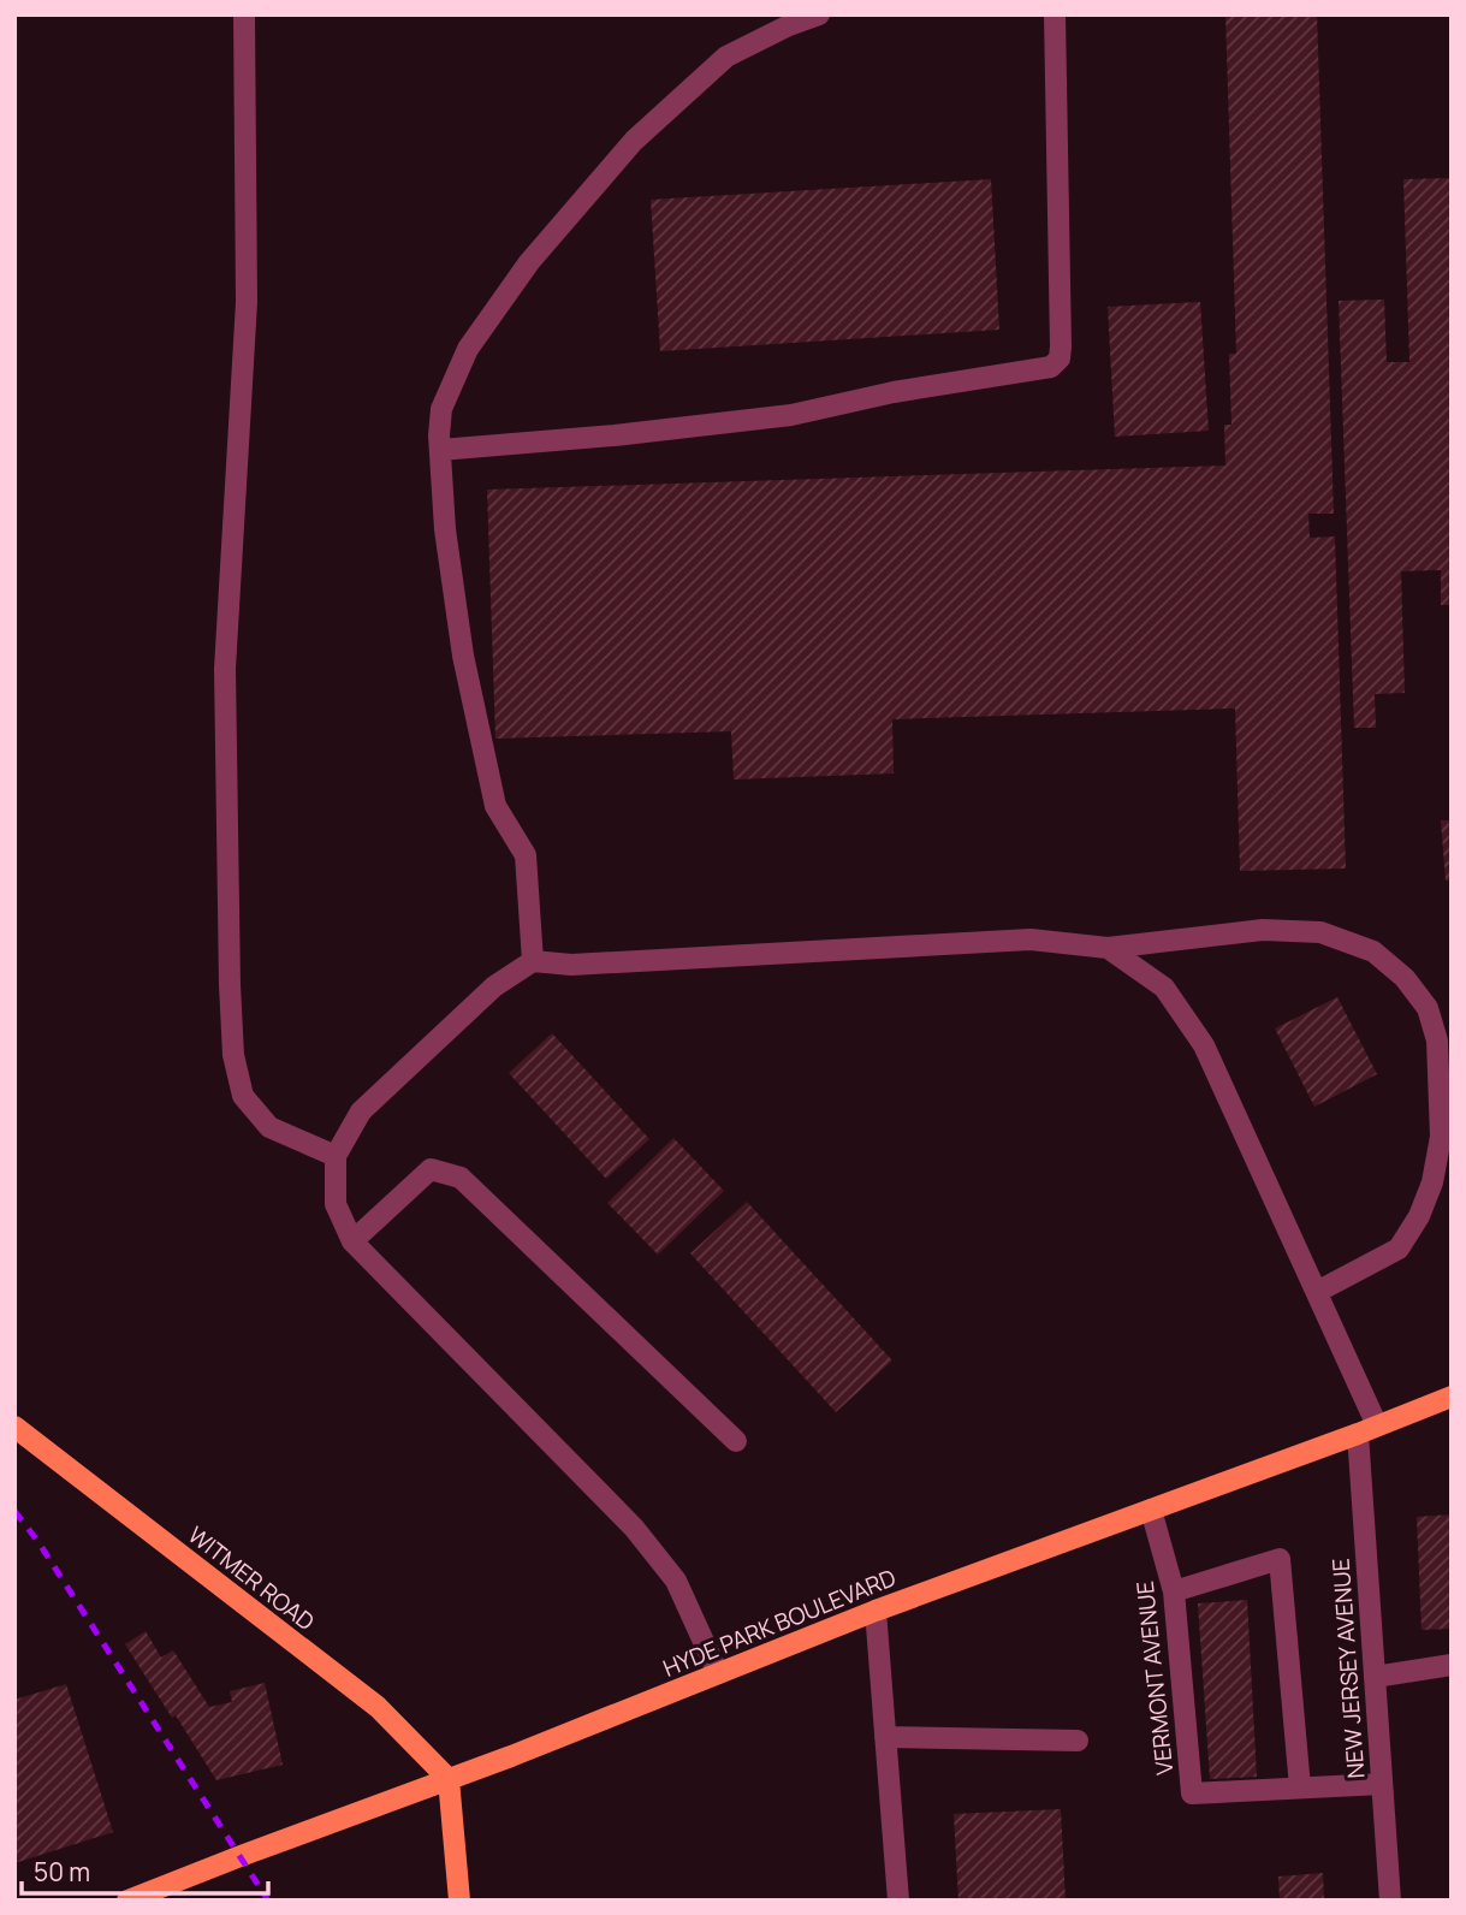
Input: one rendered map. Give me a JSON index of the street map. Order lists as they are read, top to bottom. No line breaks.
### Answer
{"streets":{"main road":["WITMER ROAD","HYDE PARK BOULEVARD"],"street":["NEW JERSEY AVENUE","VERMONT AVENUE"]},"crossings":[["WITMER ROAD","HYDE PARK BOULEVARD"],["HYDE PARK BOULEVARD","NEW JERSEY AVENUE"],["HYDE PARK BOULEVARD","VERMONT AVENUE"]],"scale_bar":"50 m"}
